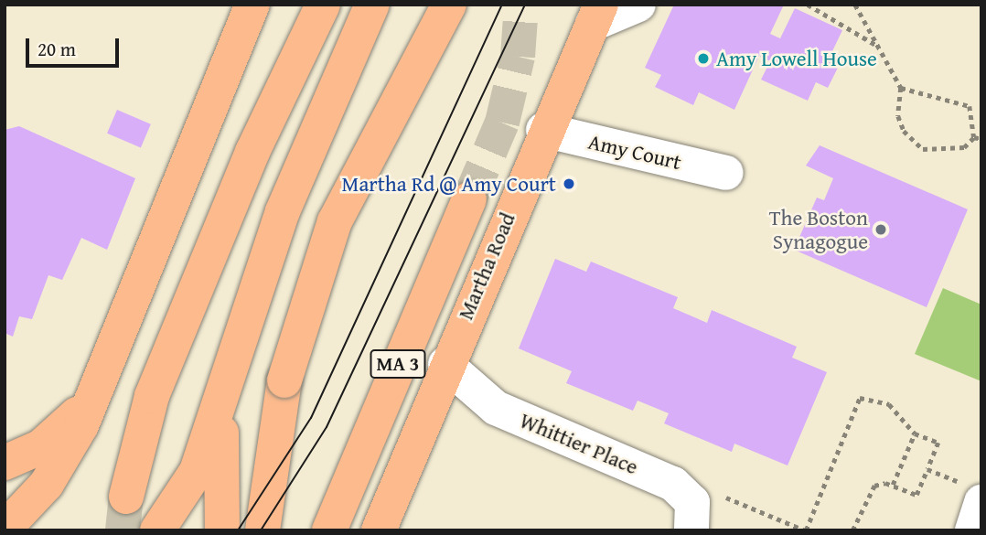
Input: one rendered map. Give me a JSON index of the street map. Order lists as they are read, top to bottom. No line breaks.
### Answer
{"streets":{"main road":["Martha Road","MA 3"],"street":["Amy Court","Whittier Place"]},"crossings":[["Amy Court","Martha Road"],["Martha Road","Whittier Place"]],"places":["Amy Lowell House","Martha Rd @ Amy Court","The Boston Synagogue"],"scale_bar":"20 m"}
